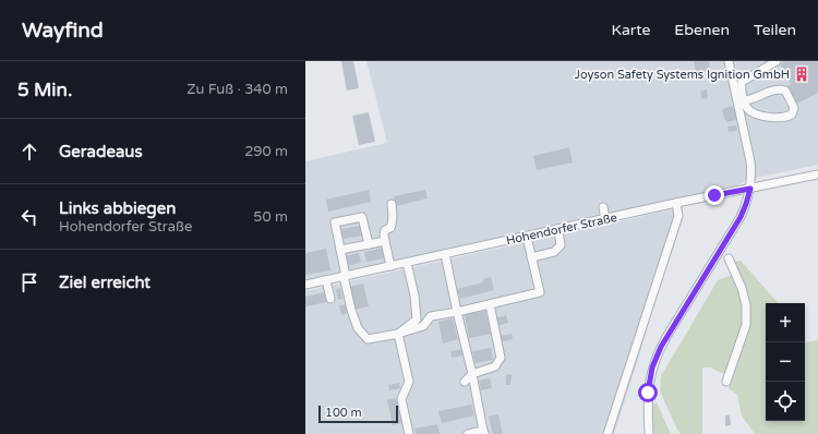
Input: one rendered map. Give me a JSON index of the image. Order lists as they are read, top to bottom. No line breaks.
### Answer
{"streets":{"street":["Hohendorfer Straße"]},"places":{"building":["Joyson Safety Systems Ignition GmbH"]},"scale_bar":"100 m","page":{"header":"Wayfind","nav":["Karte","Ebenen","Teilen"],"heading":["5 Min.","Zu Fuß · 340 m"],"list":[["Geradeaus","290 m"],["Links abbiegen","Hohendorfer Straße","50 m"],"Ziel erreicht"],"map_buttons":["+","−"],"scale":"100 m"}}
